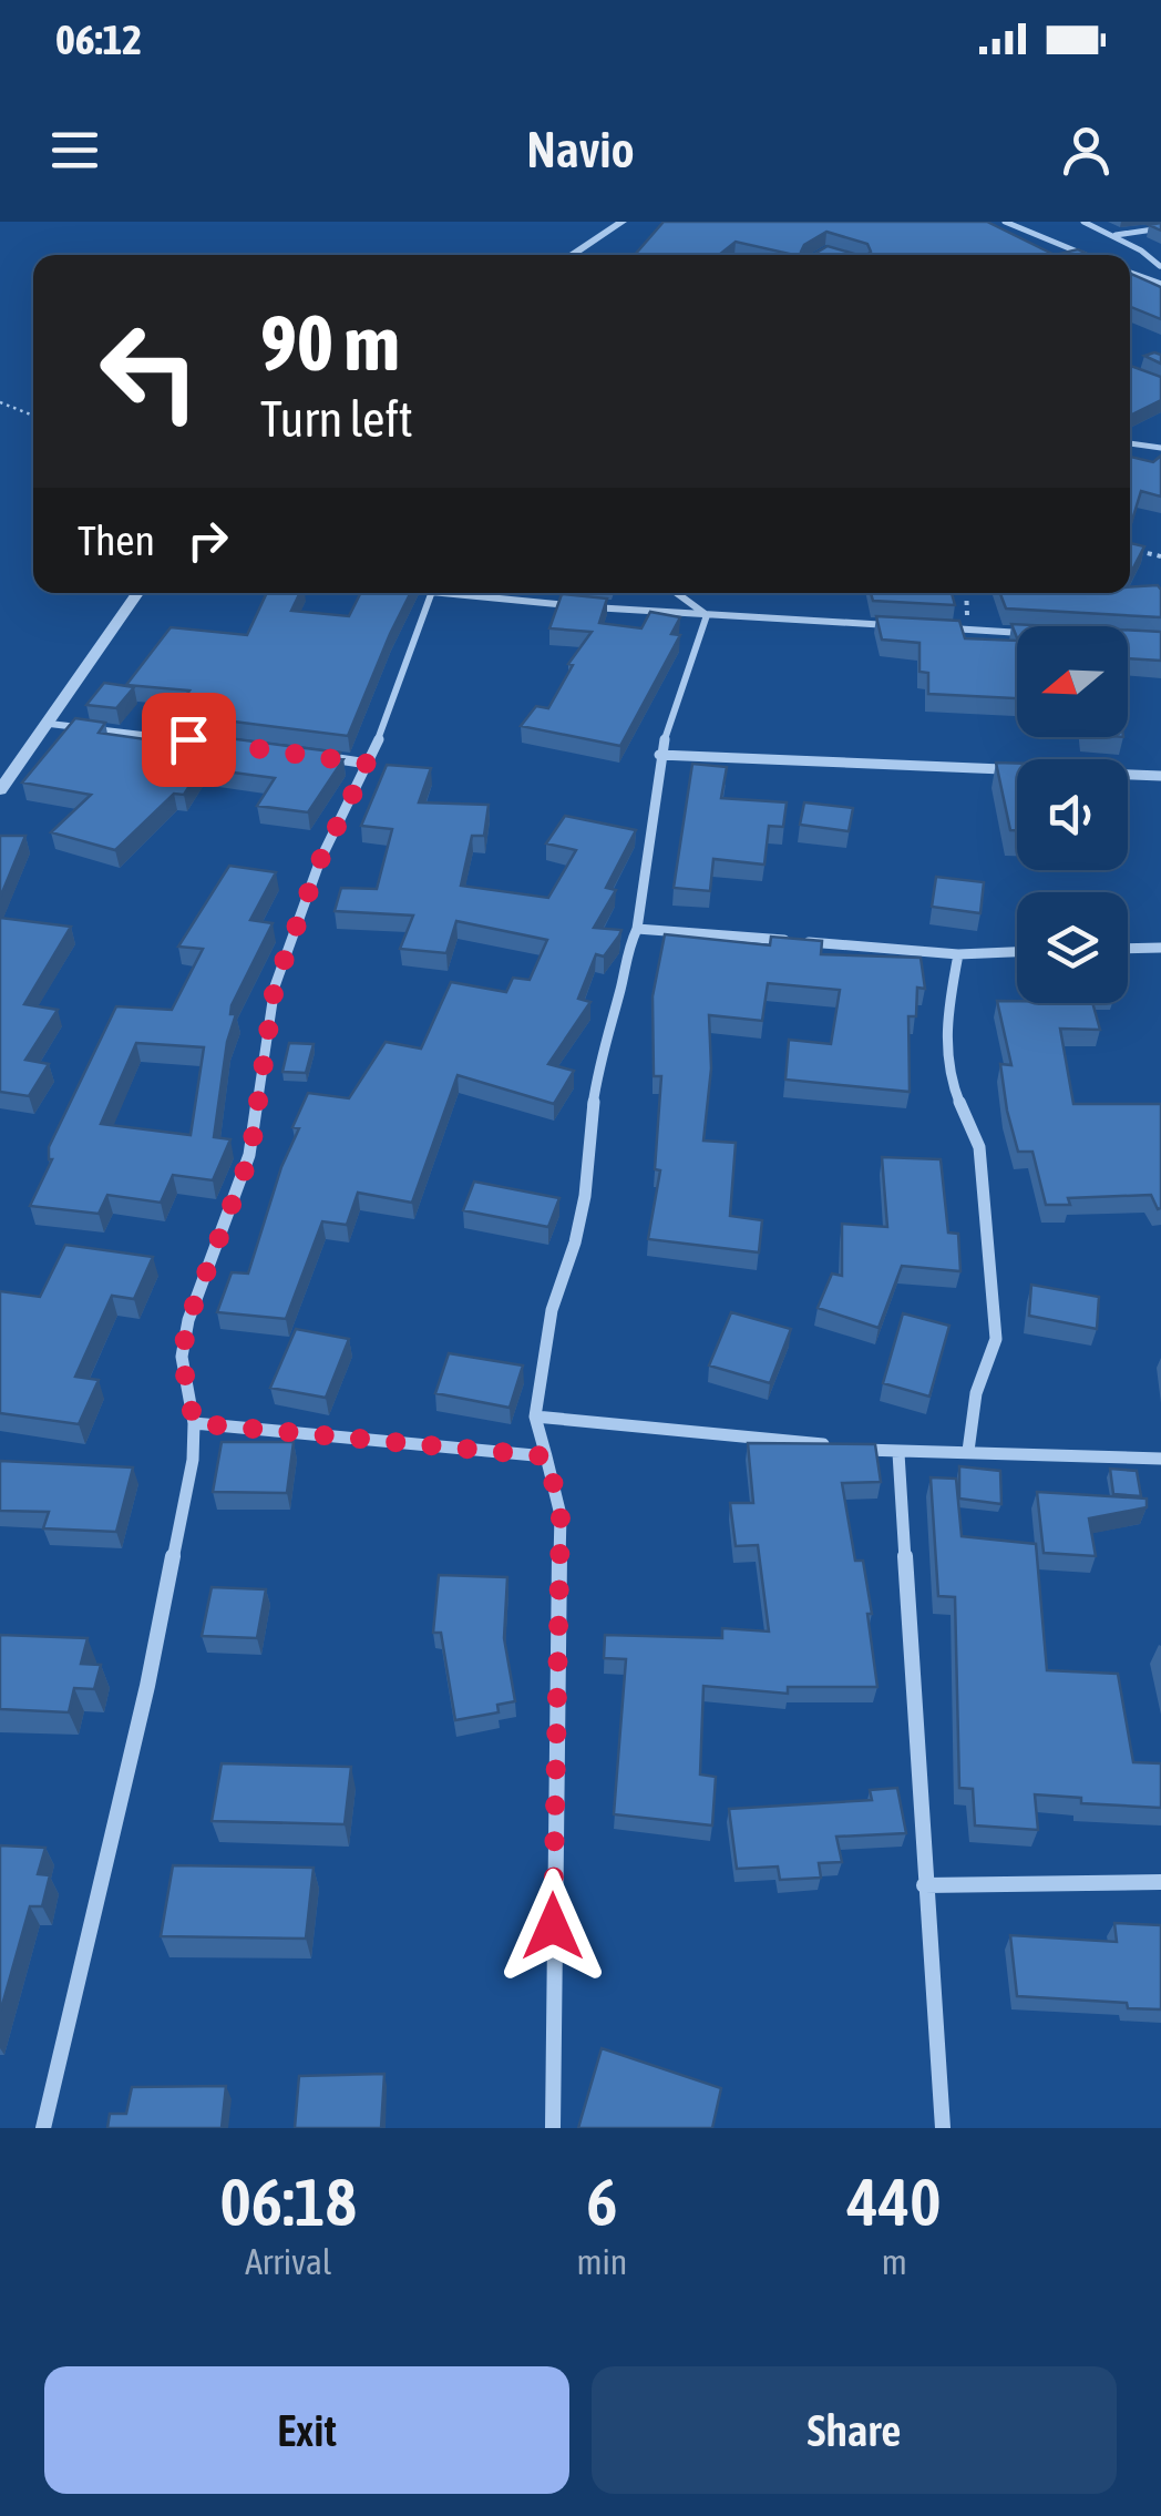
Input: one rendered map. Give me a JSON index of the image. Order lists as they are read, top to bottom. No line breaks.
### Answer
{"north":"left","page":{"status":"06:12","header":"Navio","turn":["90 m","Turn left"],"then":"Then","eta":["06:18","Arrival","6","min","440","m"],"buttons":["Exit","Share"]}}
